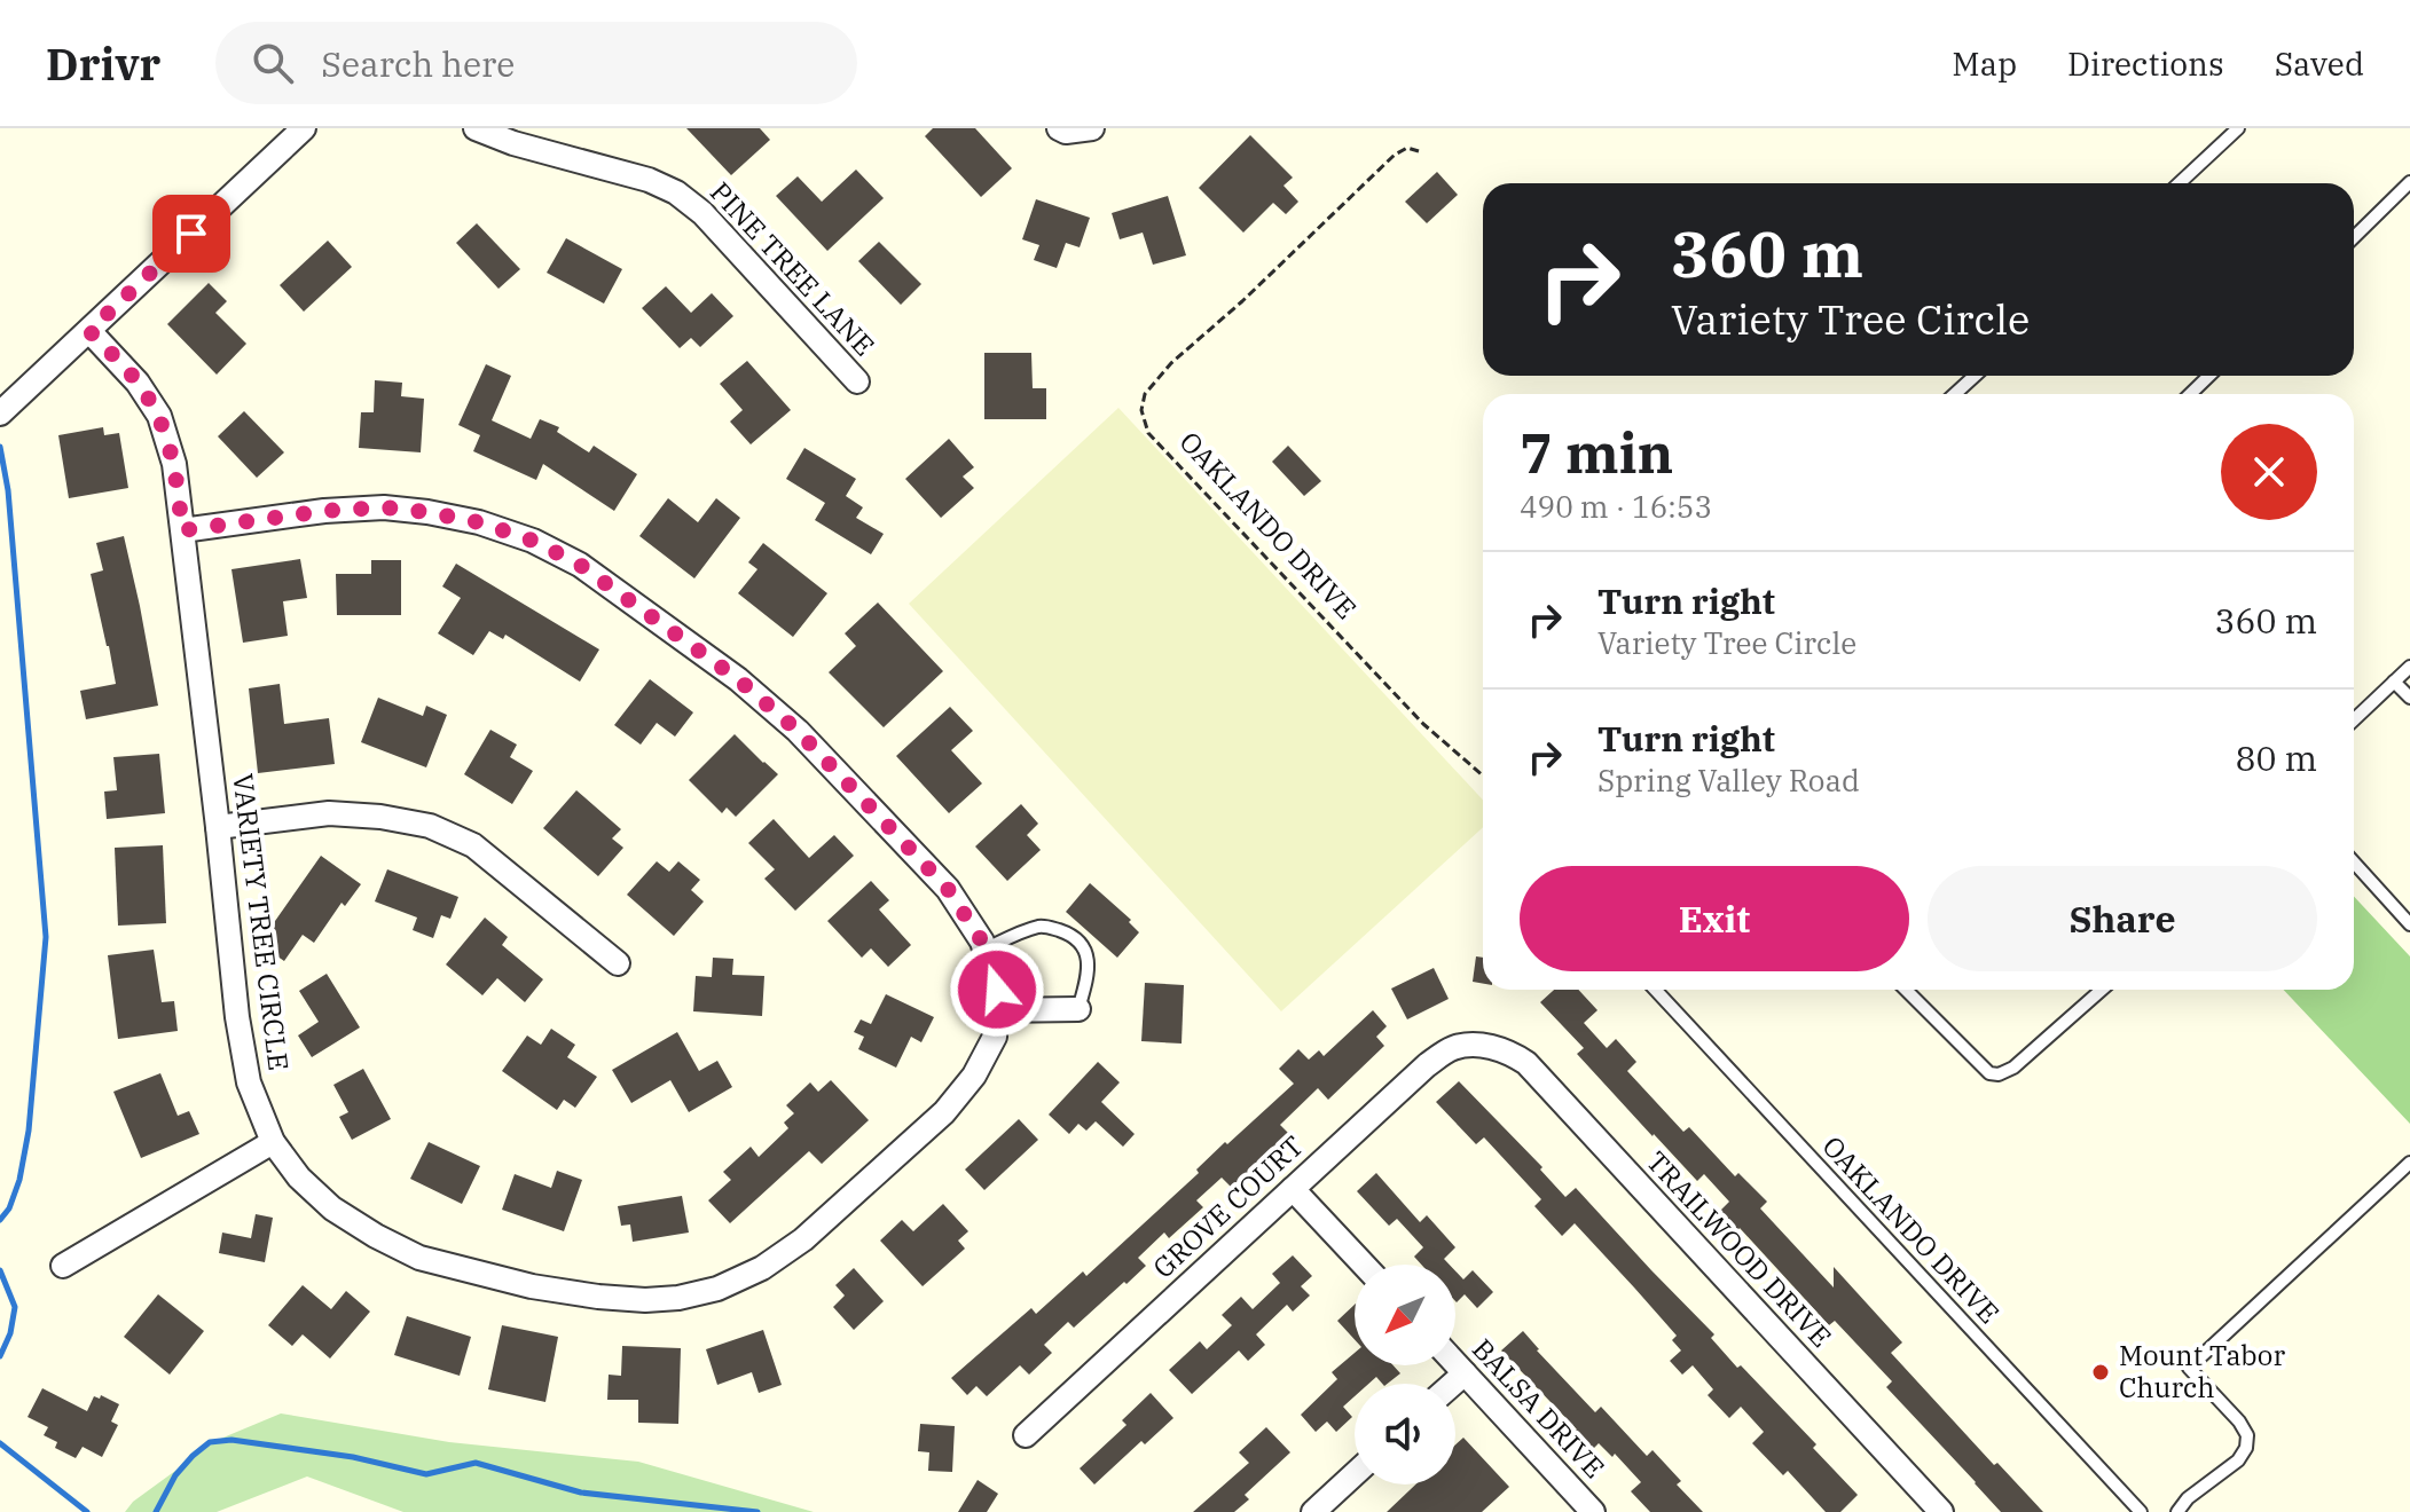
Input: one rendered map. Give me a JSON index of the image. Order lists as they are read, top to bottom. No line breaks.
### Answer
{"streets":{"street":["PINE TREE LANE","VARIETY TREE CIRCLE","GROVE COURT","TRAILWOOD DRIVE","BALSA DRIVE"],"lane":["OAKLANDO DRIVE"]},"crossings":[["GROVE COURT","TRAILWOOD DRIVE"]],"places":["Mount Tabor Church"],"north":"bottom left","page":{"header":"Drivr","search":"Search here","nav":["Map","Directions","Saved"],"turn":["360 m","Variety Tree Circle"],"heading":["7 min","490 m · 16:53"],"list":[{"name":"Turn right","note":"Variety Tree Circle","value":"360 m"},{"name":"Turn right","note":"Spring Valley Road","value":"80 m"}],"buttons":["Exit","Share"]}}
